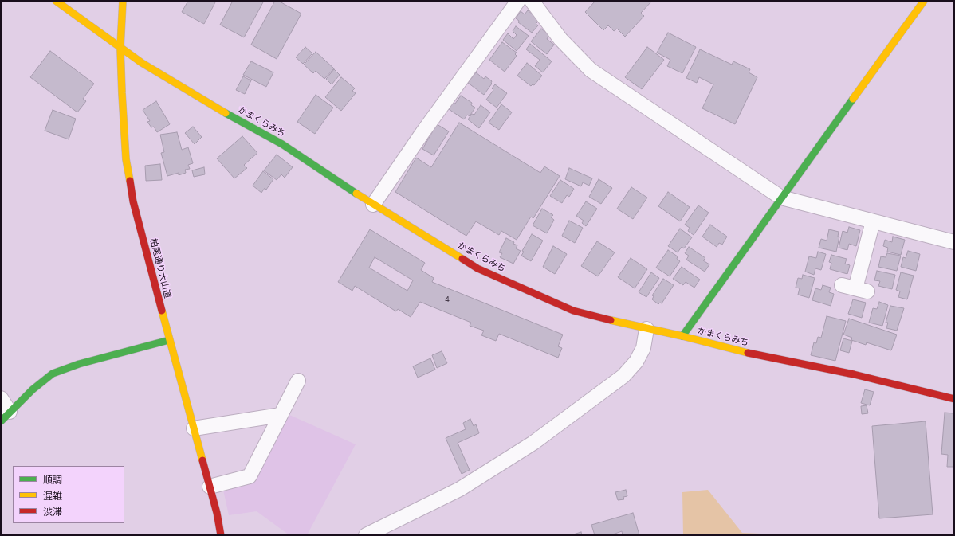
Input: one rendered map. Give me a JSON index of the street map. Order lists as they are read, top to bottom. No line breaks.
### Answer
{"streets":{"street":["かまくらみち","柏尾通り大山道"]},"crossings":[["かまくらみち","柏尾通り大山道"]],"house_numbers":["4"],"legend":["順調","混雑","渋滞"]}
